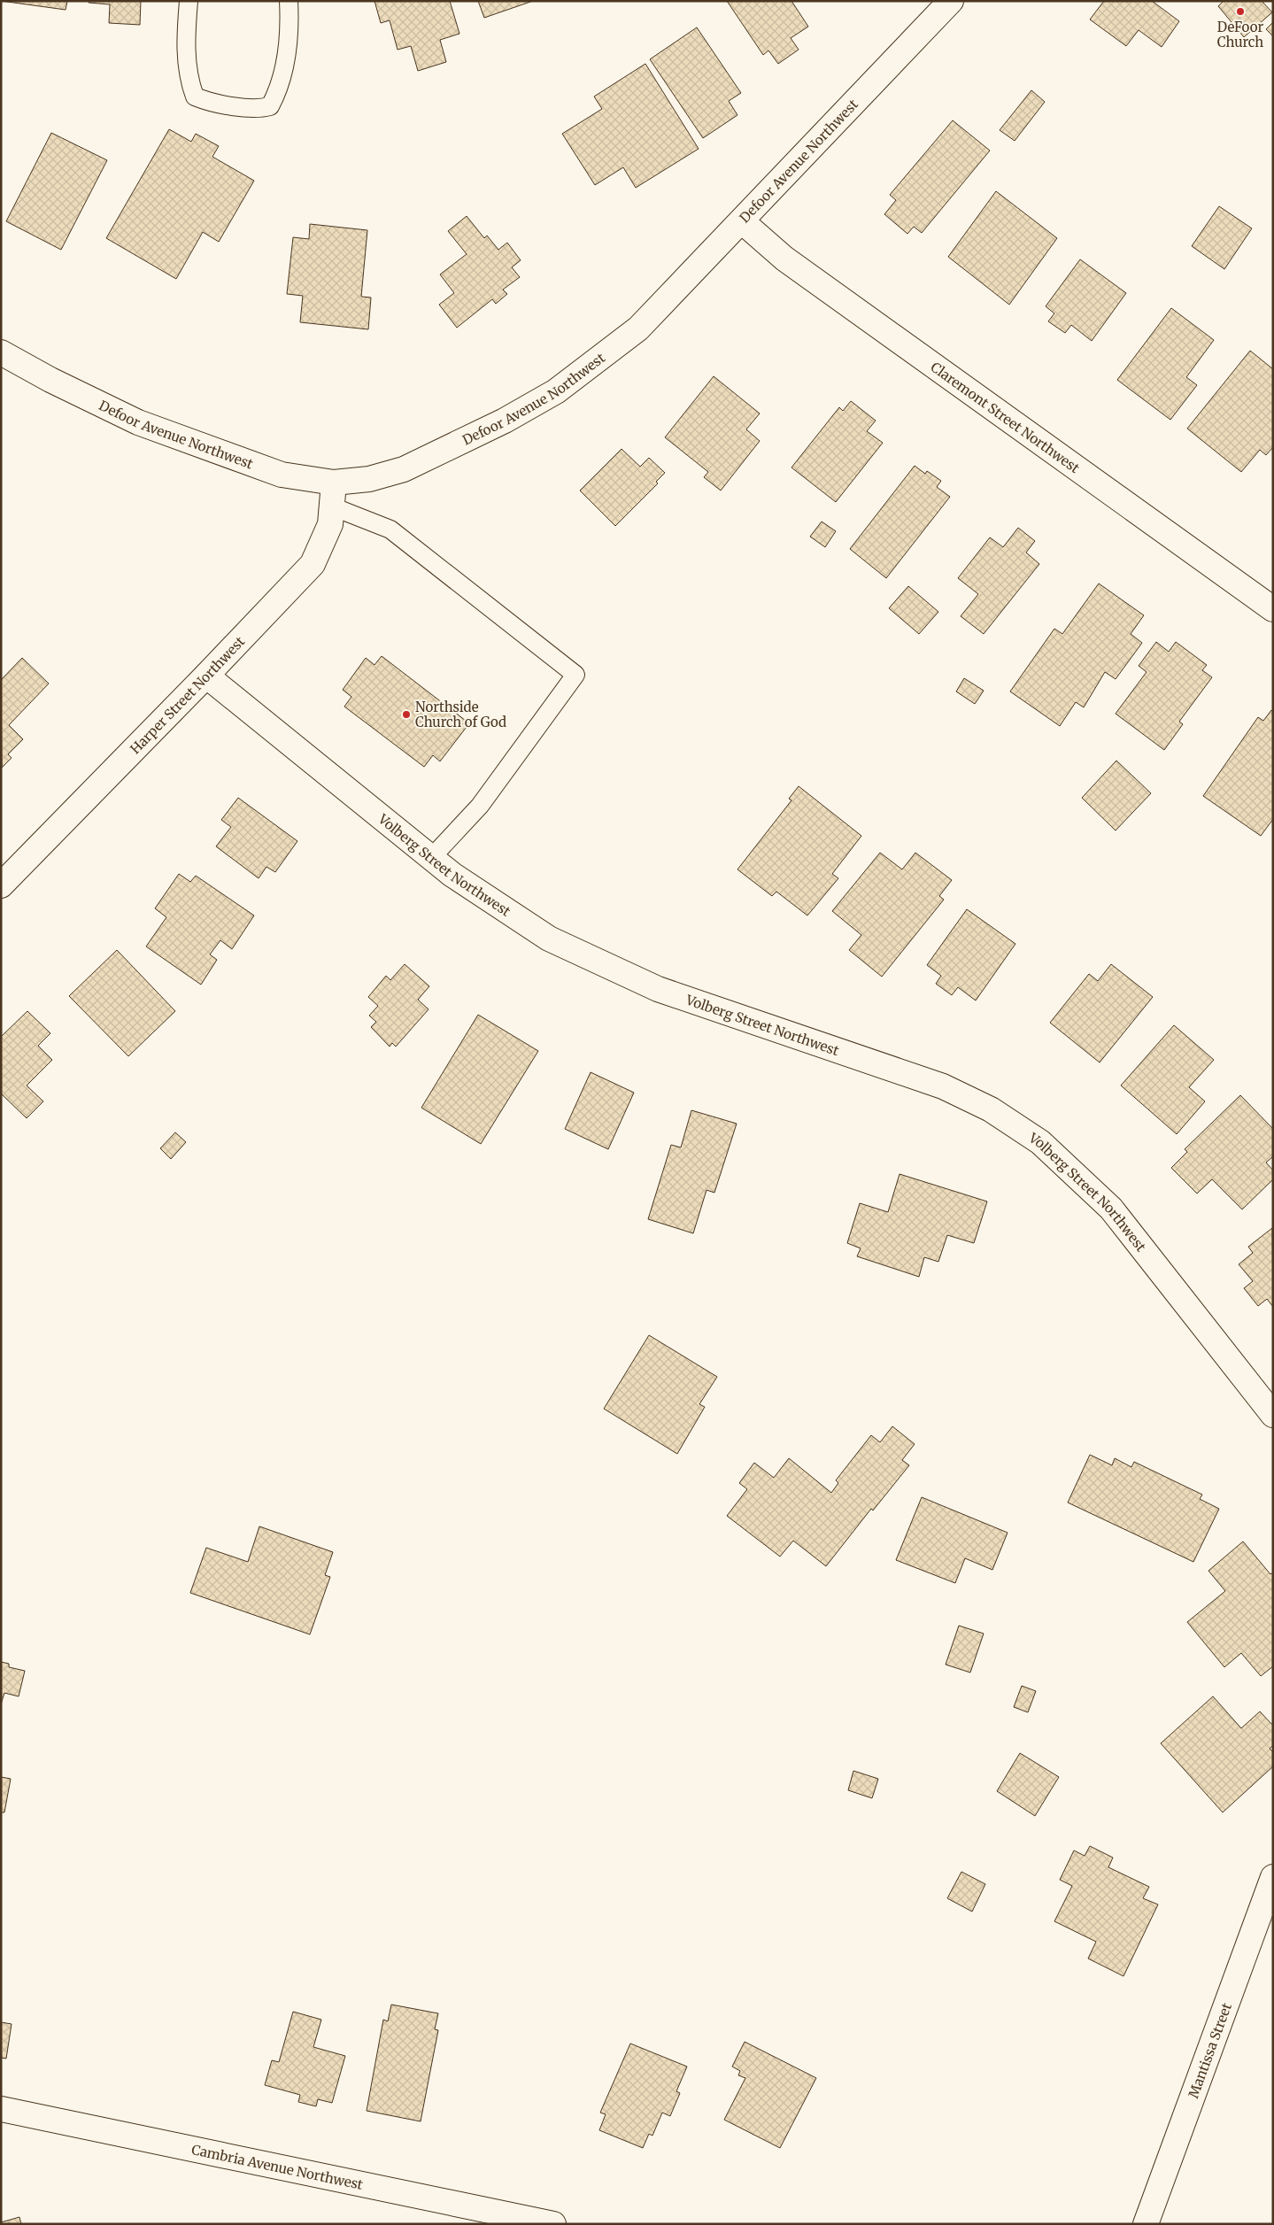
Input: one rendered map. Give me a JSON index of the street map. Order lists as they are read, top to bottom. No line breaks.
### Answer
{"streets":{"street":["Defoor Avenue Northwest","Claremont Street Northwest","Harper Street Northwest","Volberg Street Northwest","Mantissa Street","Cambria Avenue Northwest"]},"crossings":[["Defoor Avenue Northwest","Claremont Street Northwest"],["Defoor Avenue Northwest","Harper Street Northwest"],["Harper Street Northwest","Volberg Street Northwest"]],"places":["DeFoor Church","Northside Church of God"]}
